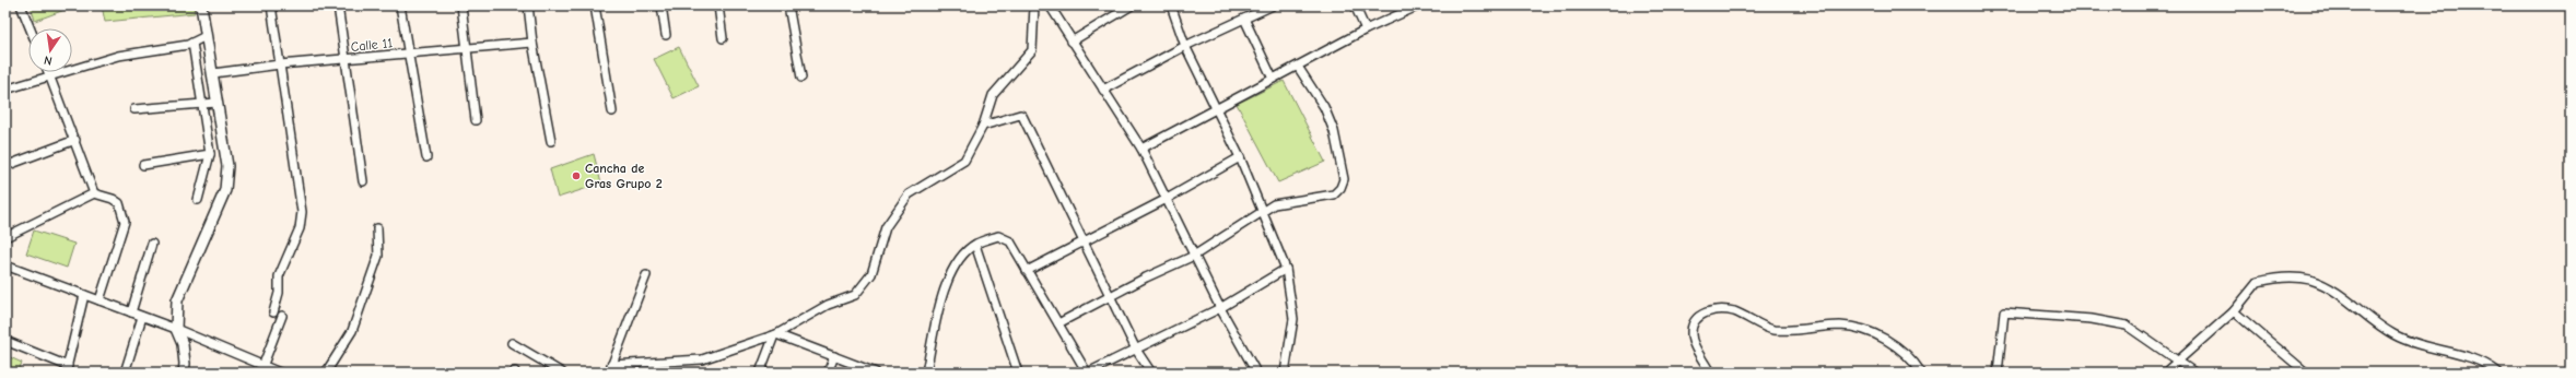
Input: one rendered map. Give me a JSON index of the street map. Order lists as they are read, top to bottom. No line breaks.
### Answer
{"streets":{"street":["Calle 11"]},"places":["Cancha de Gras Grupo 2"],"north":"bottom"}
